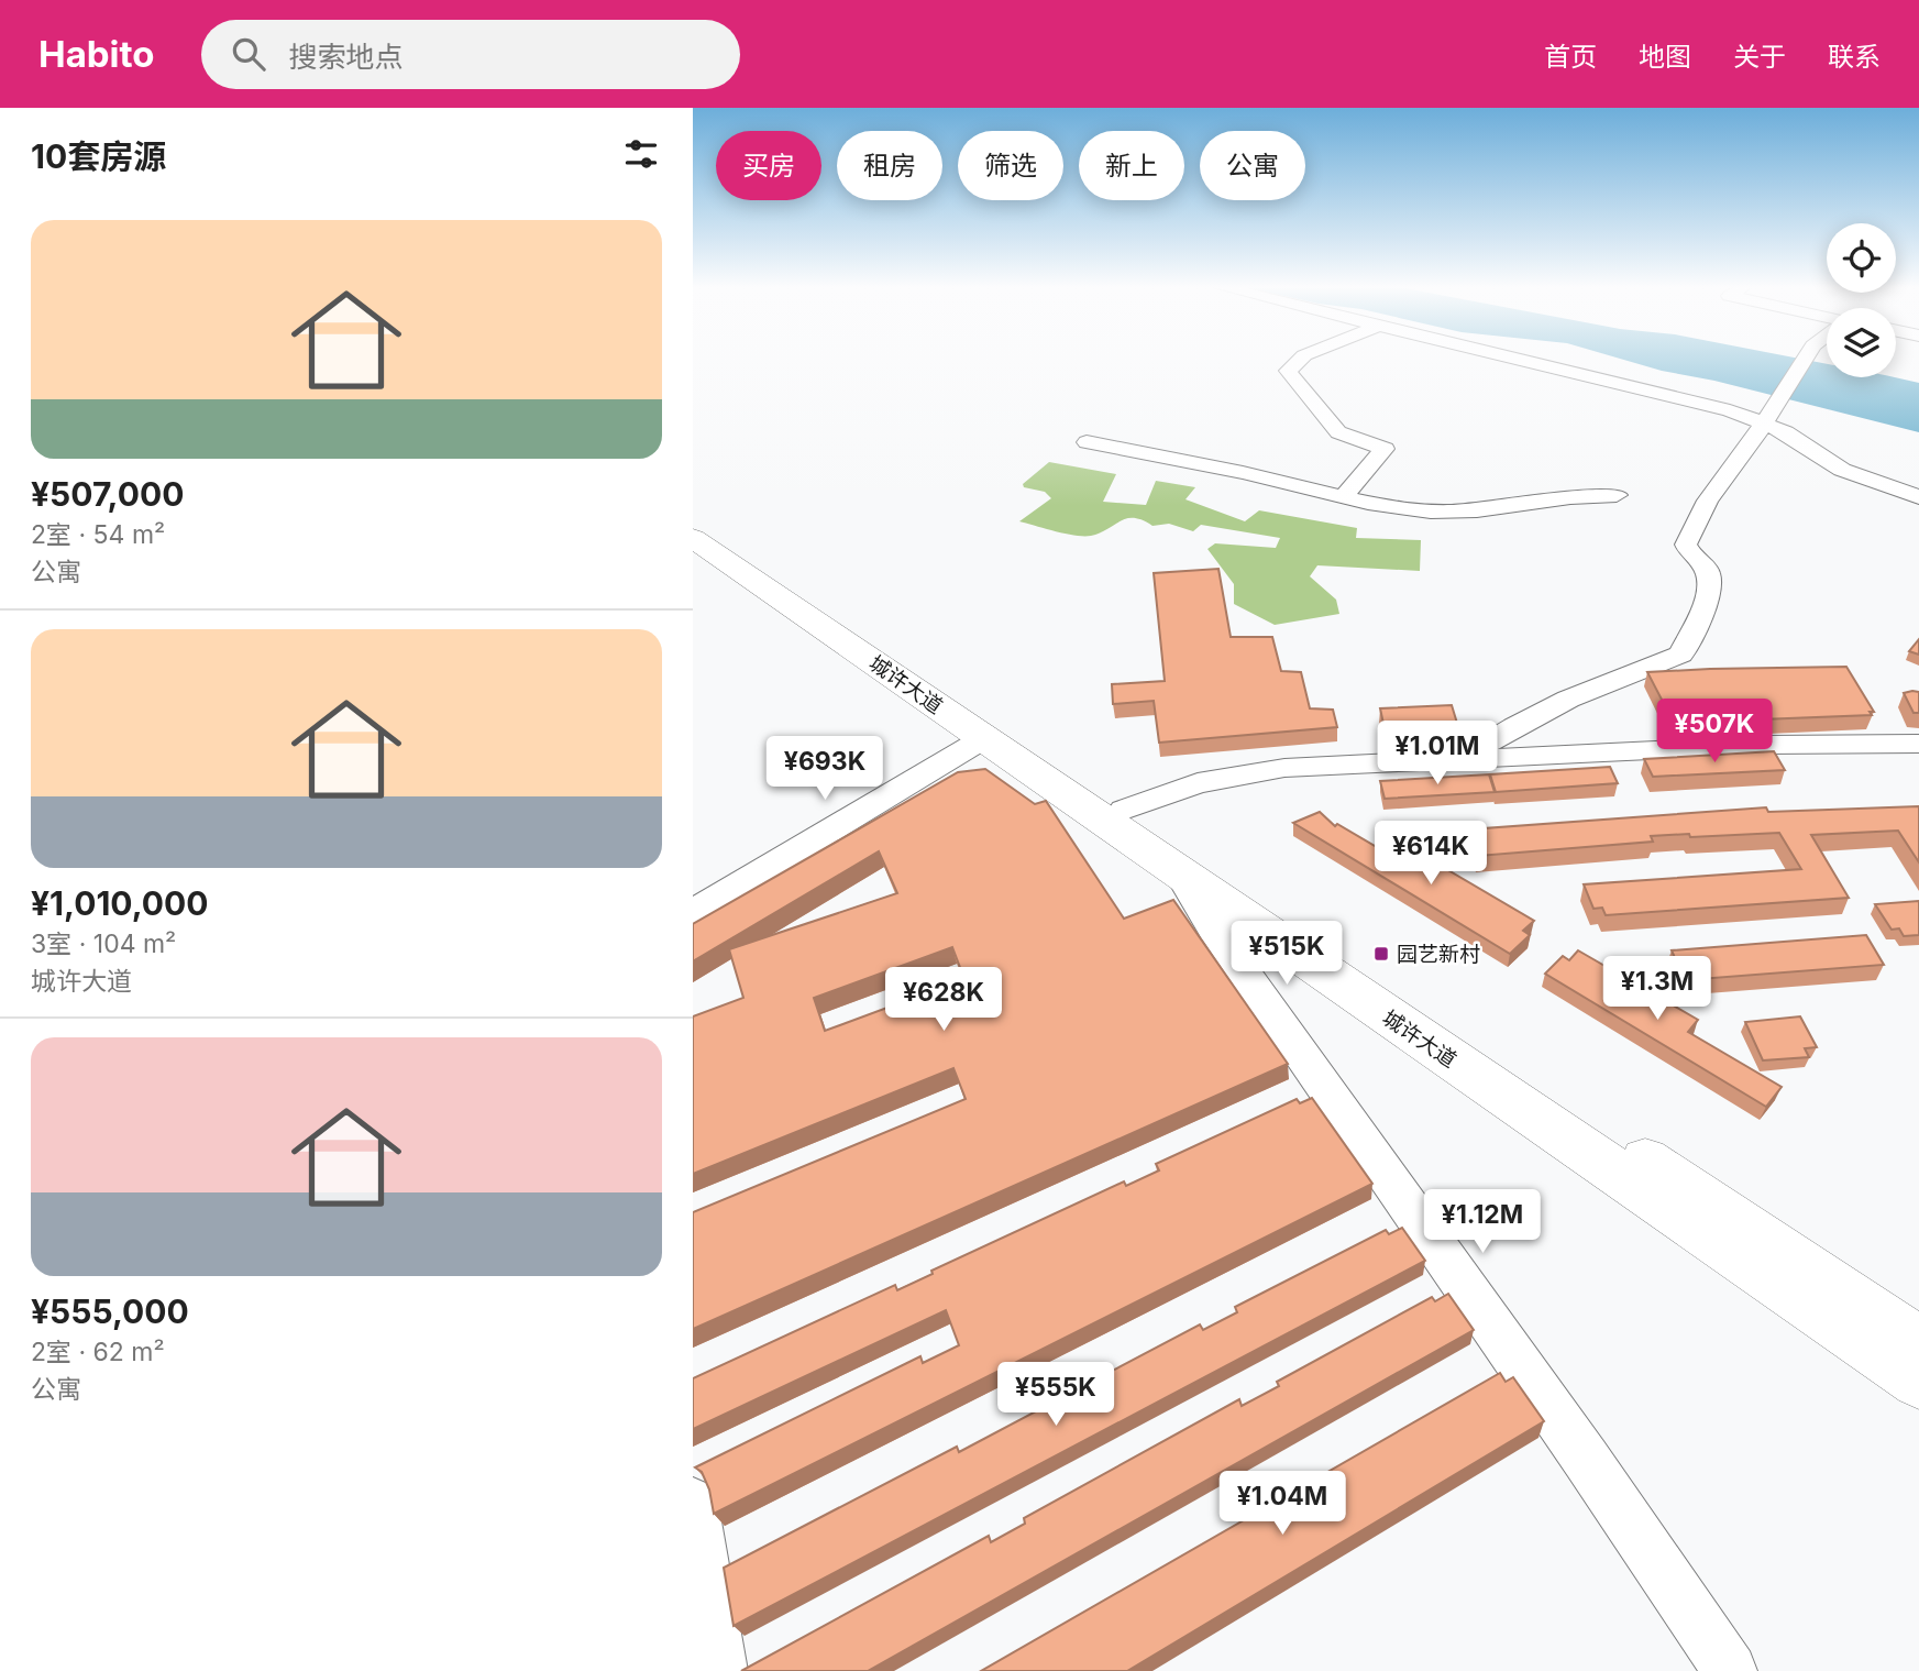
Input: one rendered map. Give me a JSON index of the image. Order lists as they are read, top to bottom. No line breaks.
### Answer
{"streets":{"main road":["城许大道"]},"places":{"transit":["园艺新村"]},"page":{"header":"Habito","search":"搜索地点","nav":["首页","地图","关于","联系"],"heading":"10套房源","chip":["买房","租房","筛选","新上","公寓"],"list":[{"name":"¥507,000","note":"2室 · 54 m² · 公寓"},{"name":"¥1,010,000","note":"3室 · 104 m² · 城许大道"},{"name":"¥555,000","note":"2室 · 62 m² · 公寓"}],"price":["¥507K","¥1.01M","¥693K","¥614K","¥515K","¥1.3M","¥628K","¥1.12M","¥555K","¥1.04M"]}}
